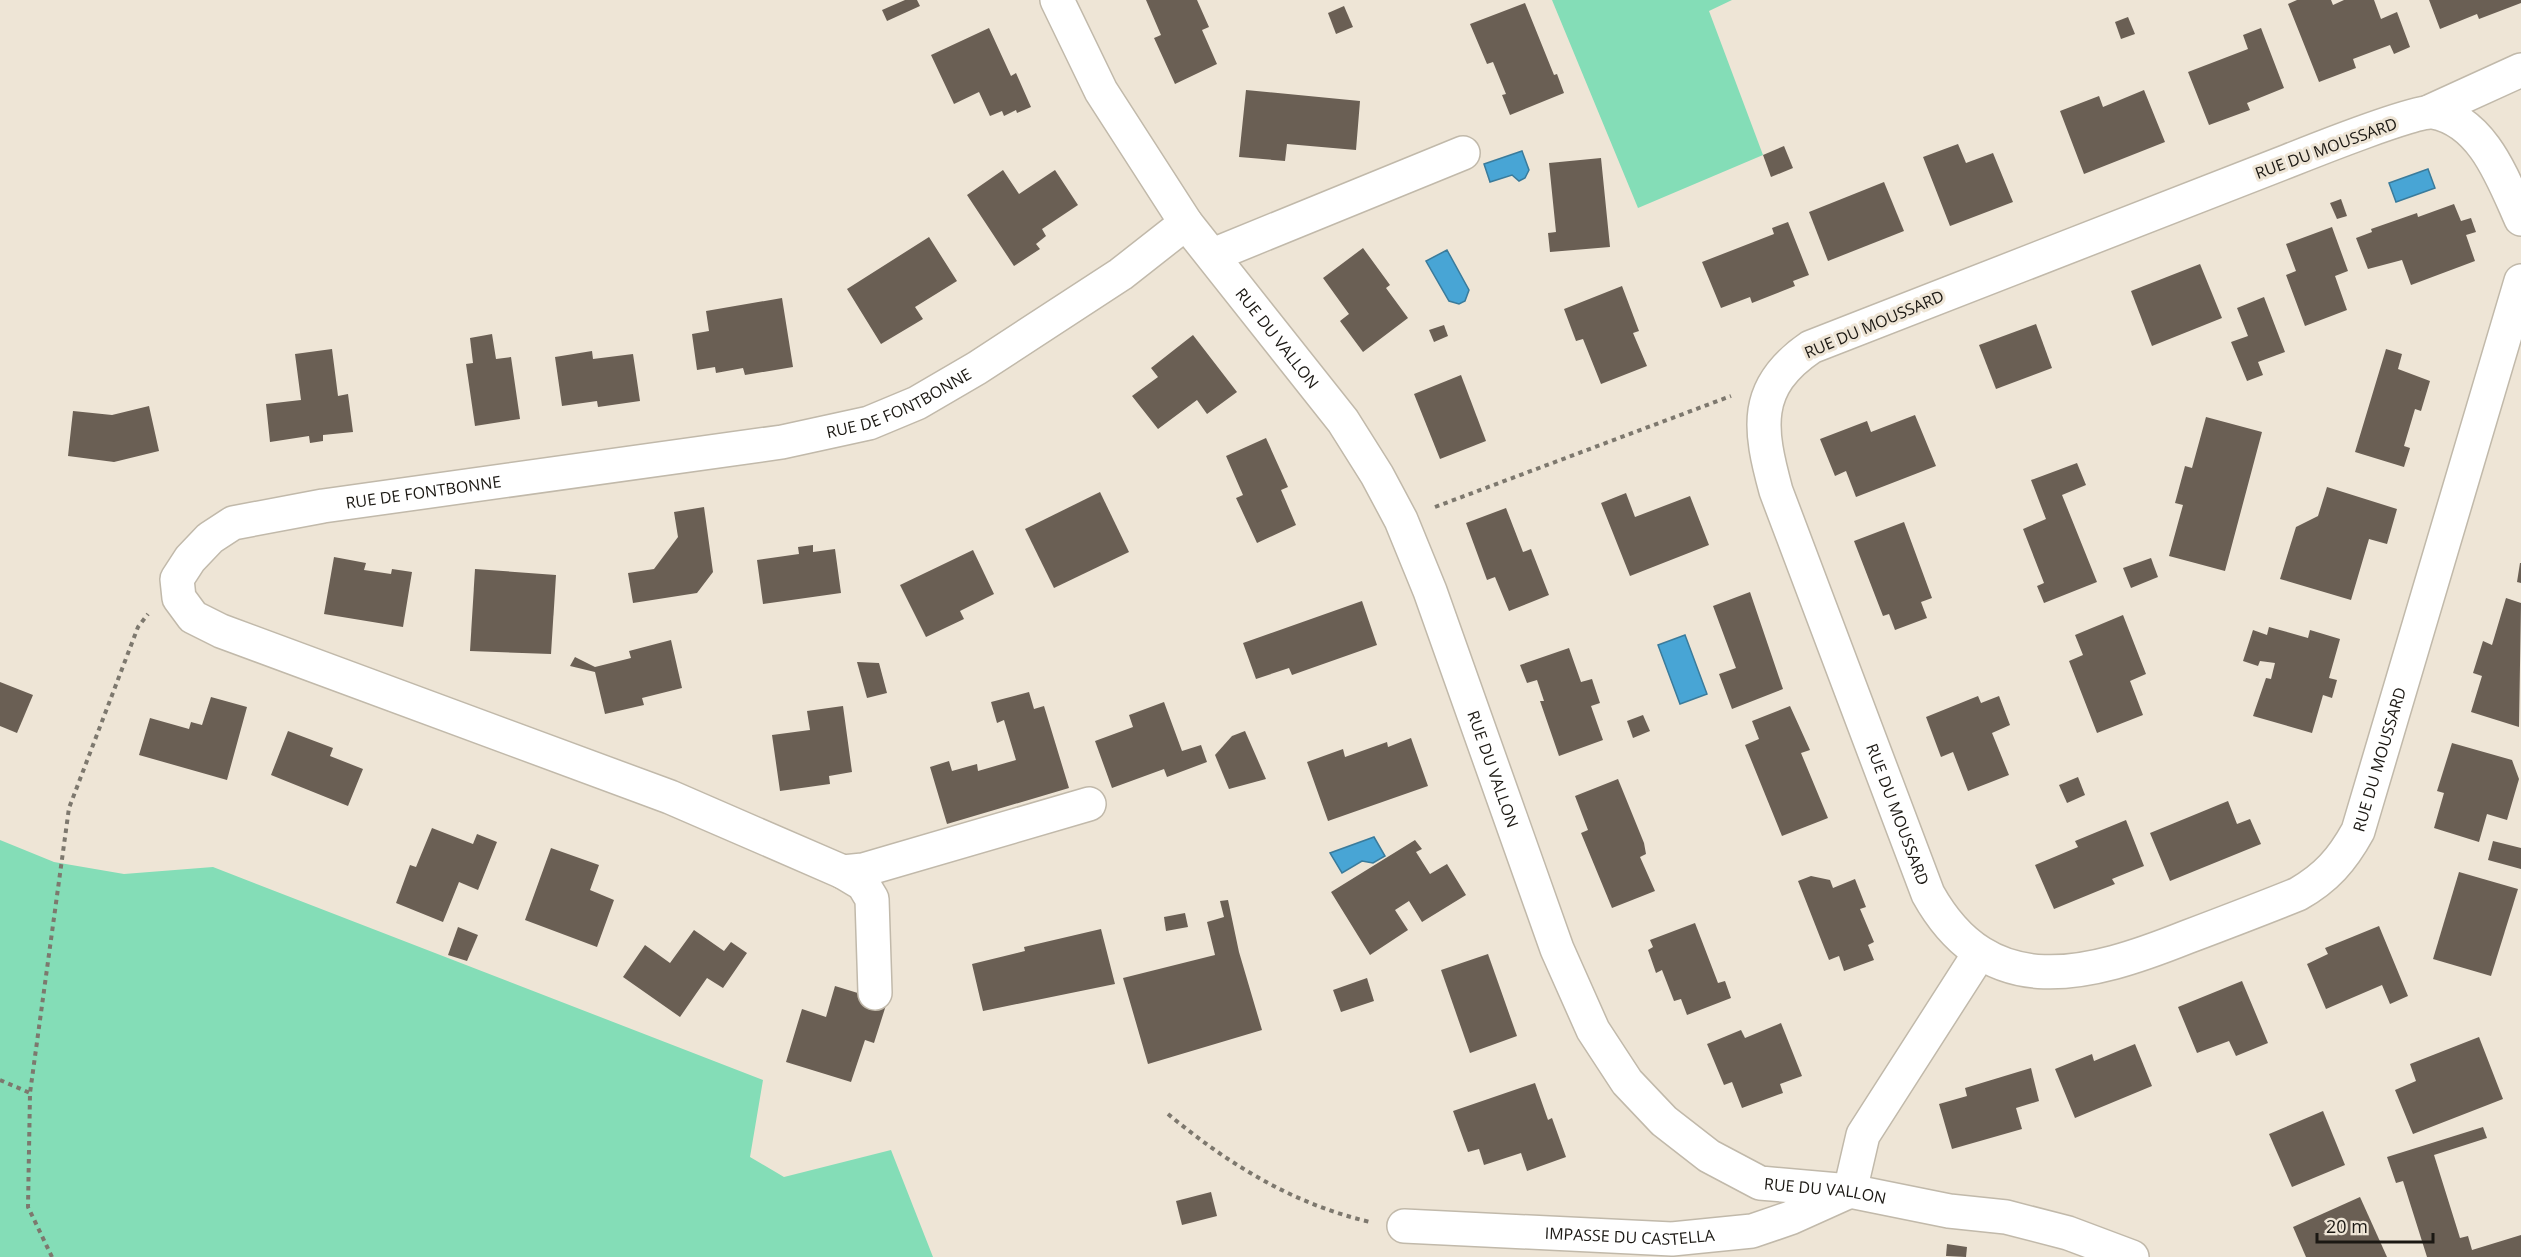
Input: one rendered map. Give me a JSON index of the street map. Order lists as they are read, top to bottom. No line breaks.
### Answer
{"streets":{"street":["RUE DU MOUSSARD","RUE DU VALLON","RUE DE FONTBONNE","IMPASSE DU CASTELLA"]},"crossings":[["RUE DU VALLON","RUE DE FONTBONNE"],["RUE DU VALLON","IMPASSE DU CASTELLA"]],"scale_bar":"20 m"}
